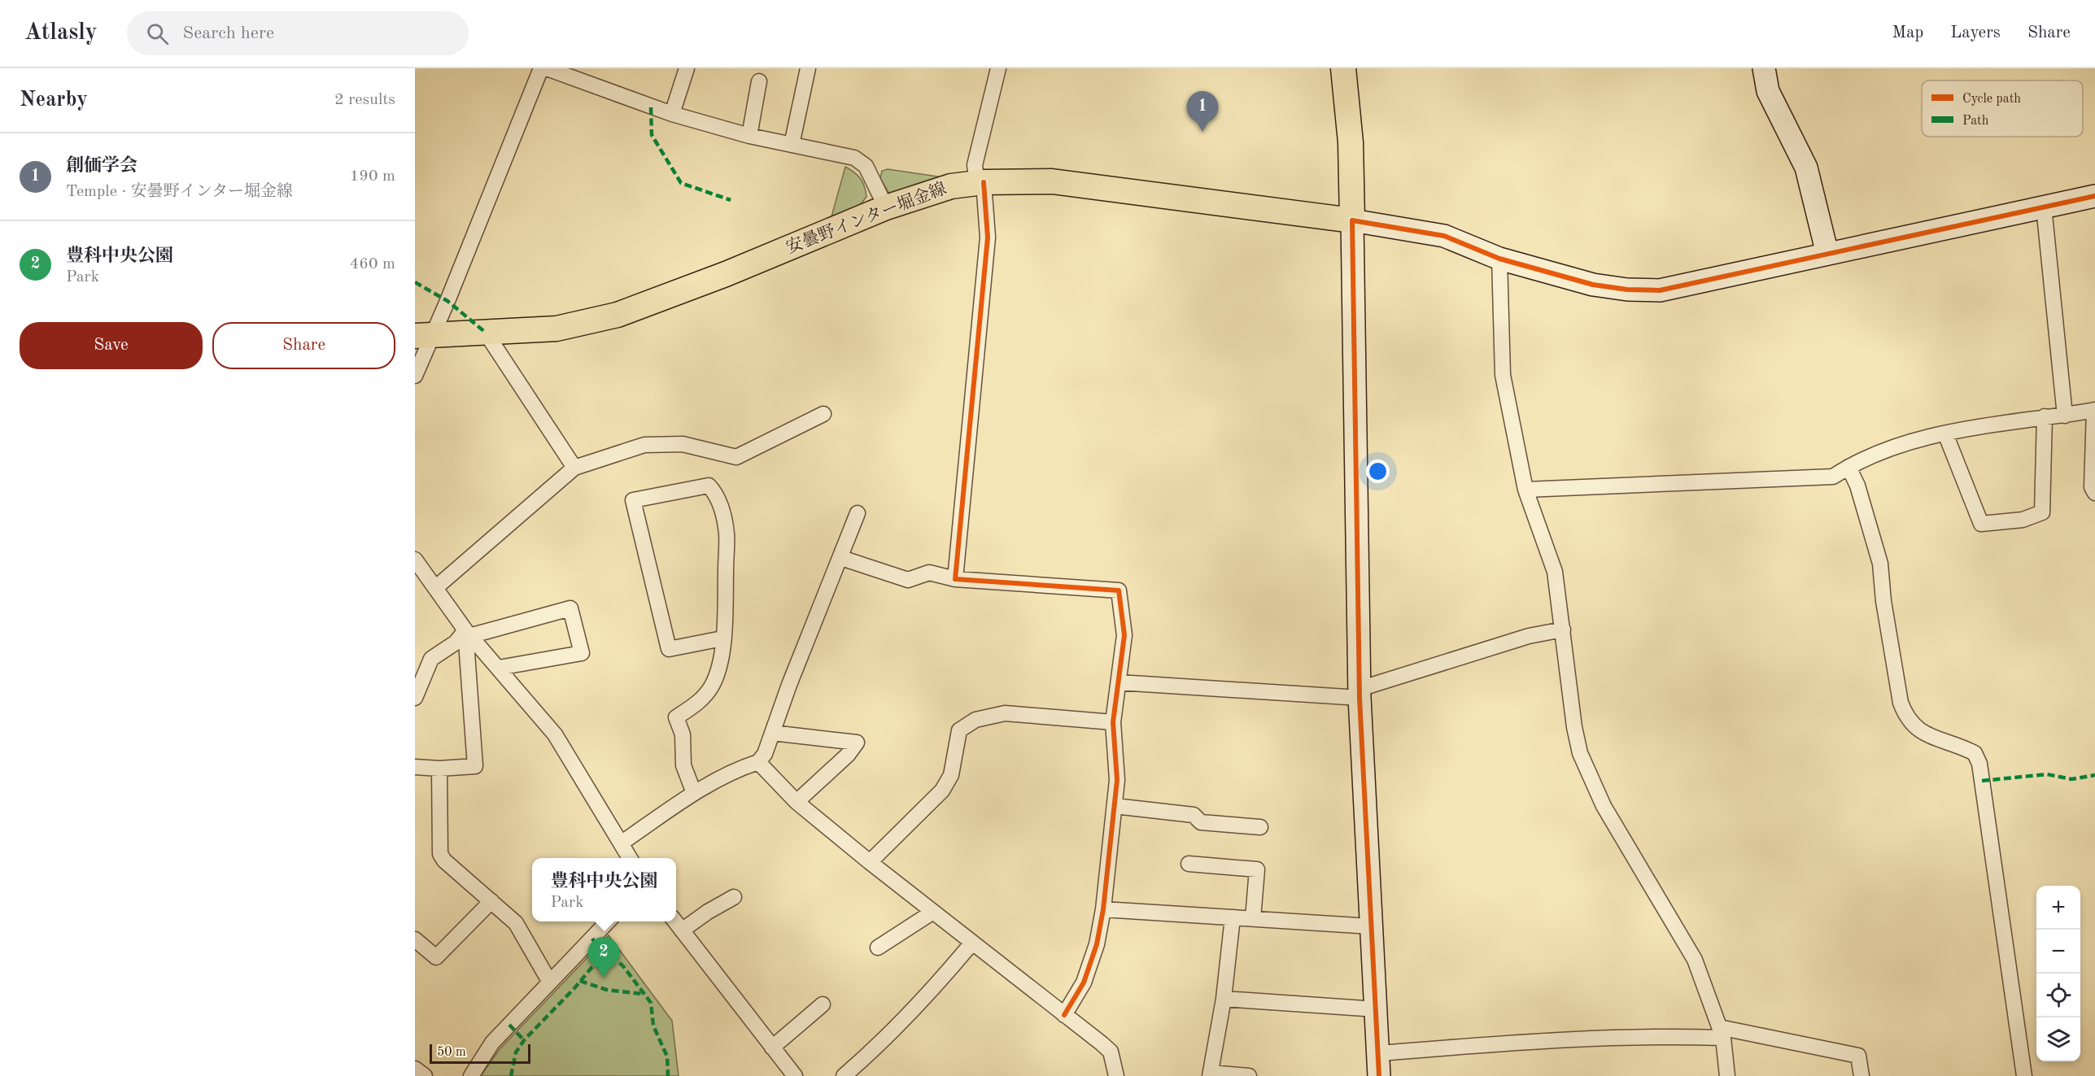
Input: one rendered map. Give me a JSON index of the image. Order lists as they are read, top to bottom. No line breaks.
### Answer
{"streets":{"main road":["安曇野インター堀金線"]},"legend":["Cycle path","Path"],"scale_bar":"50 m","page":{"header":"Atlasly","search":"Search here","nav":["Map","Layers","Share"],"heading":["Nearby","2 results"],"pins":["1","2"],"list":[{"mark":"1","name":"創価学会","note":"Temple · 安曇野インター堀金線","value":"190 m"},{"mark":"2","name":"豊科中央公園","note":"Park","value":"460 m"}],"buttons":["Save","Share"],"popup":["豊科中央公園","Park"],"map_buttons":["+","−"],"scale":"50 m"}}
